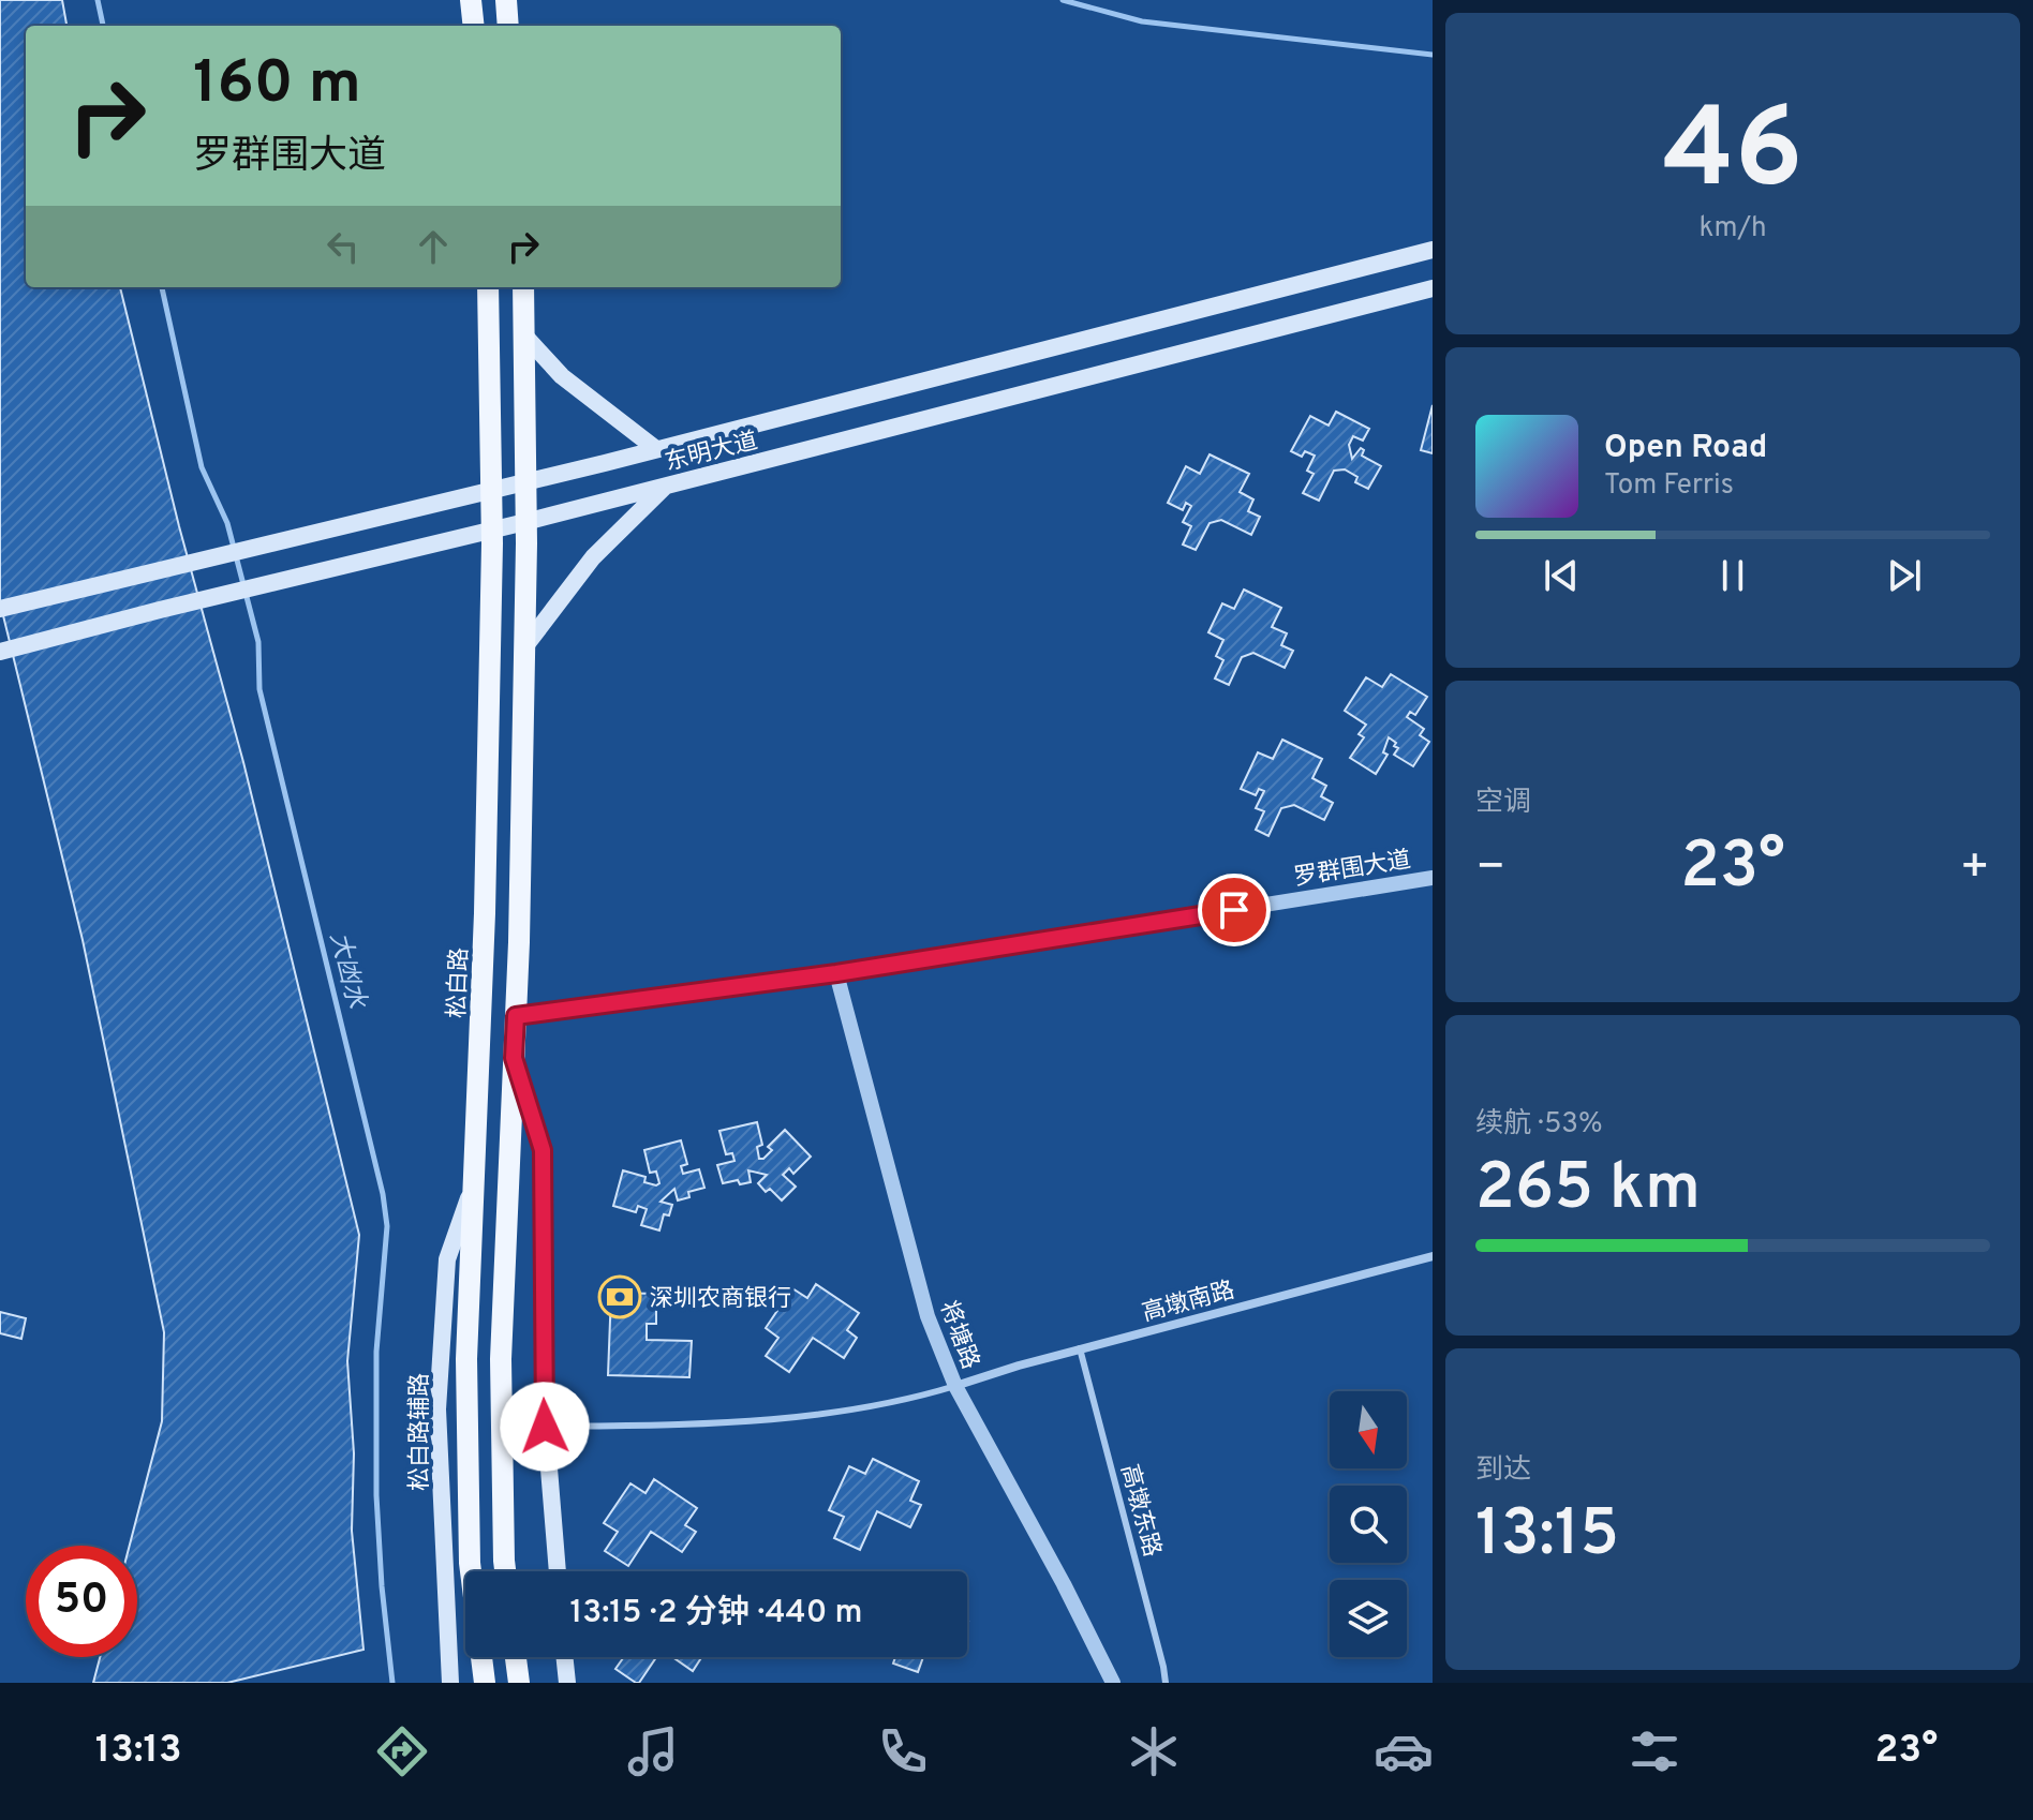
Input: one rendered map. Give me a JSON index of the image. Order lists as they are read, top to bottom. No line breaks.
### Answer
{"streets":{"main road":["东明大道","松白路","松白路辅路"],"street":["罗群围大道","高墩南路","将塘路"],"lane":["高墩东路"]},"crossings":[["东明大道","松白路"],["罗群围大道","将塘路"],["松白路","松白路辅路"],["高墩南路","将塘路"],["高墩南路","高墩东路"]],"water":["大凼水"],"places":{"bank":["深圳农商银行"]},"north":"bottom","page":{"tile":[["46","km/h"],"空调",["续航 · 53%","265 km"],["到达","13:15"]],"turn":["160 m","罗群围大道"],"song":["Open Road","Tom Ferris"],"heat":["−","23°","+"],"limit":"50","trip":"13:15 · 2 分钟 · 440 m","tabs":["13:13","23°"]}}
